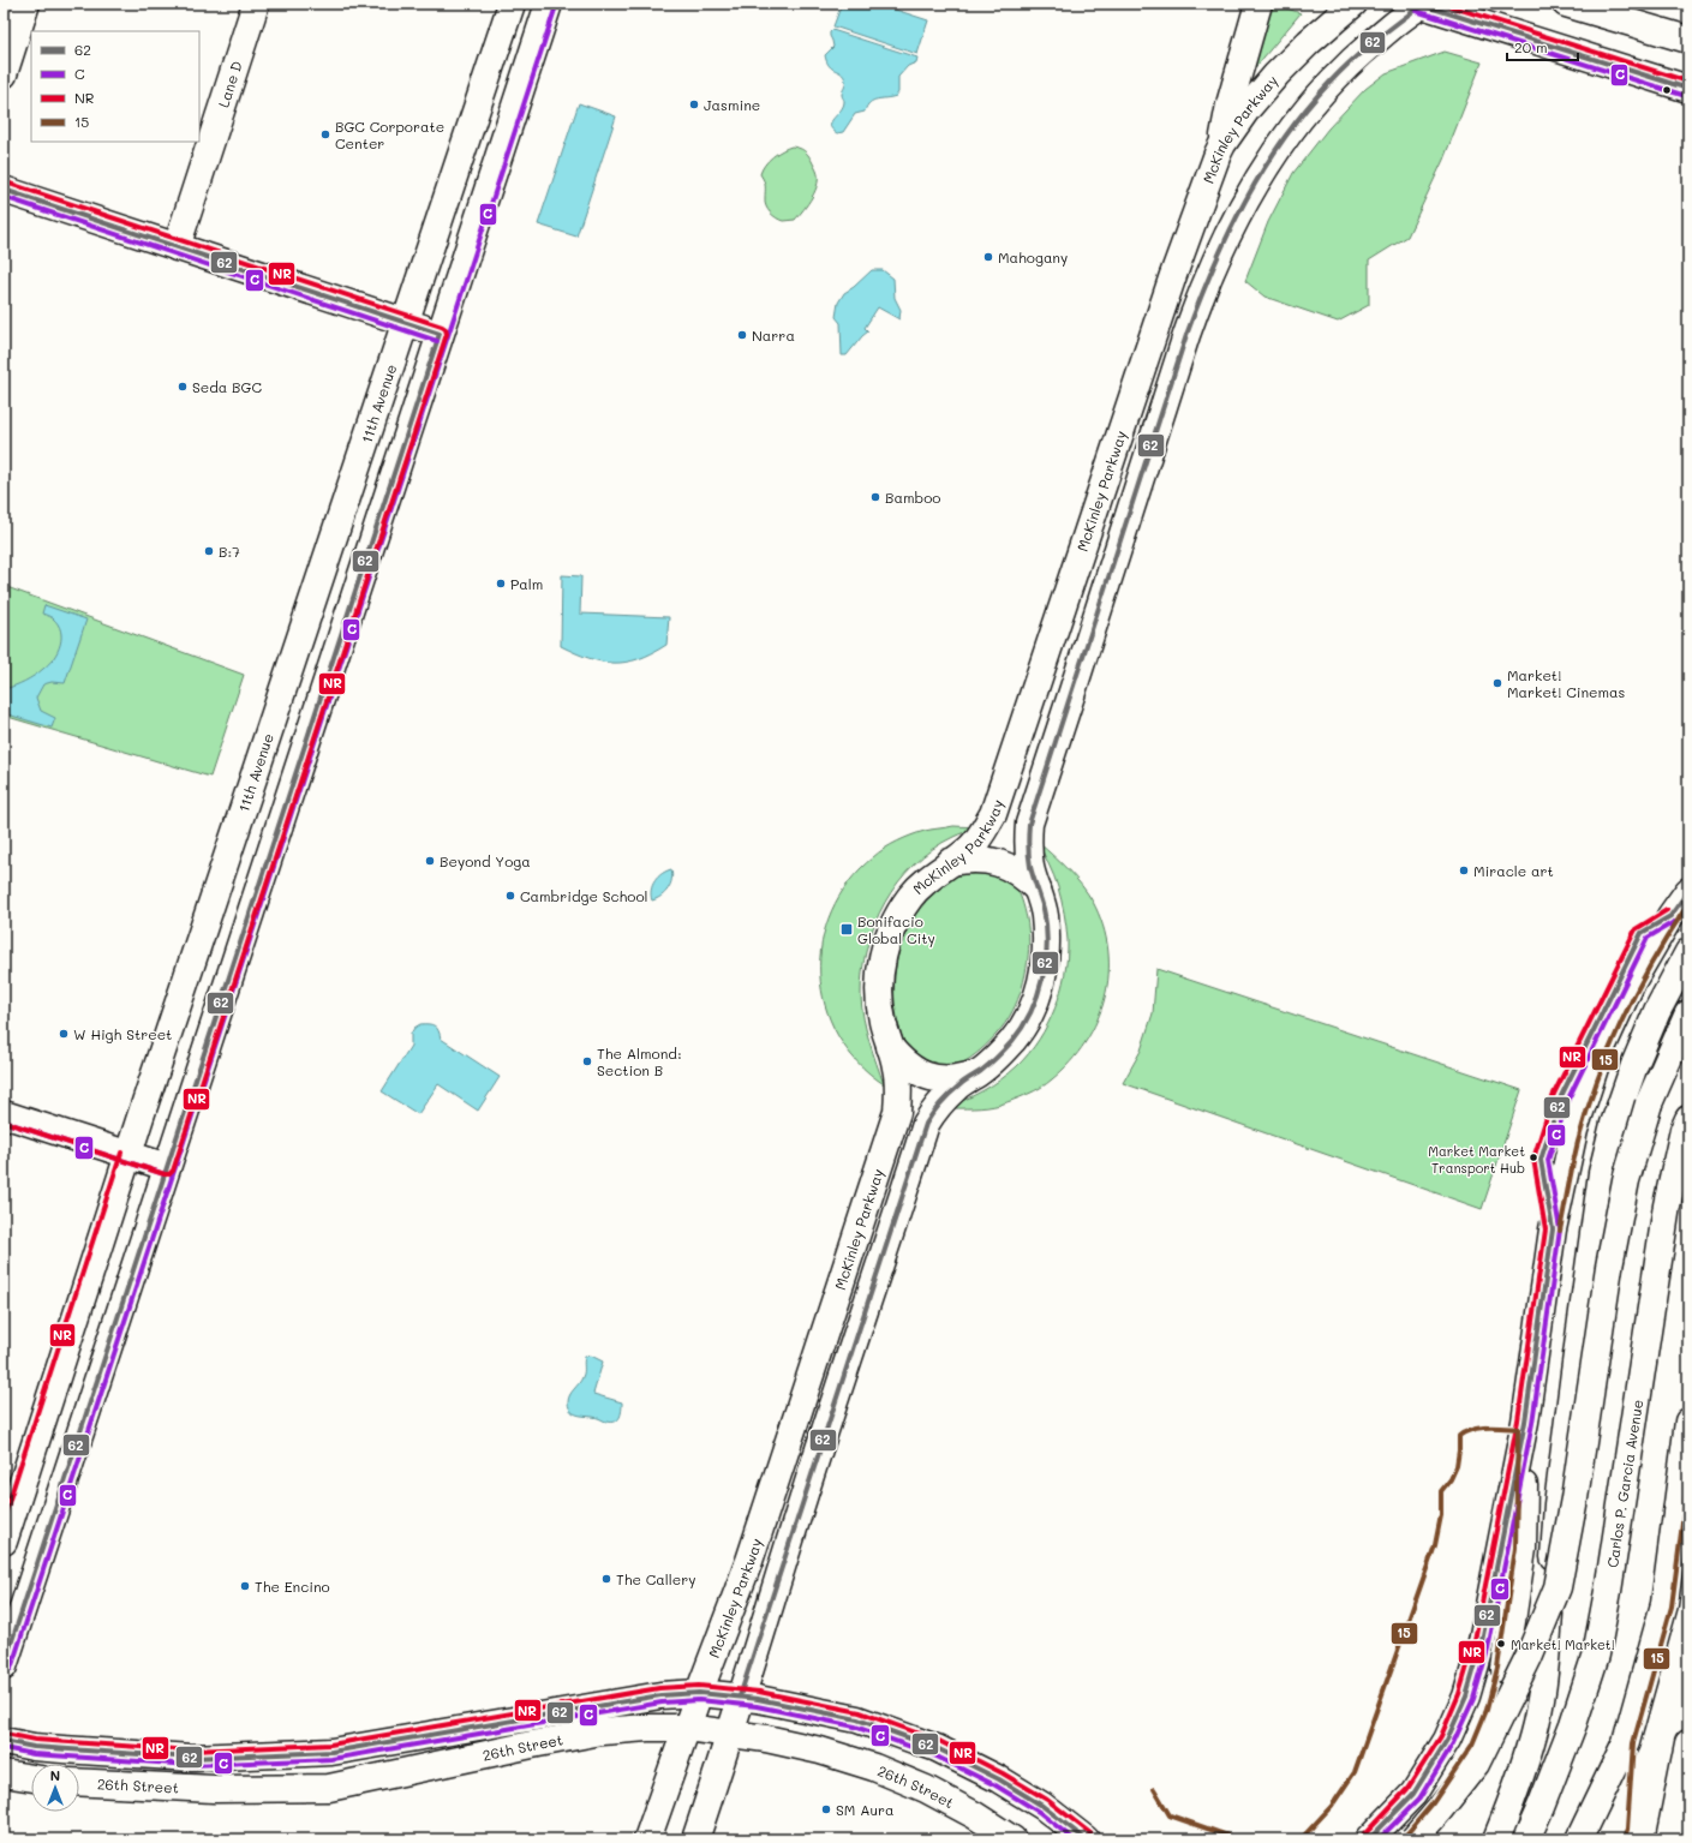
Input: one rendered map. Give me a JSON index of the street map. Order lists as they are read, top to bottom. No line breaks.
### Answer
{"streets":{"main road":["Lane D","McKinley Parkway","11th Avenue","Carlos P. Garcia Avenue","26th Street"]},"crossings":[["McKinley Parkway","26th Street"]],"places":{"other":["Jasmine","BGC Corporate Center","Mahogany","Narra","Seda BGC","Bamboo","B:7","Palm","Market! Market! Cinemas","Beyond Yoga","Miracle art","Cambridge School","W High Street","The Almond: Section B","Market Market Transport Hub","The Callery","The Encino","Market! Market!","SM Aura"],"transit":["Bonifacio Global City"]},"lines":["transit line NR","transit line 62","transit line C","transit line 15"],"legend":["62","C","NR","15"],"scale_bar":"20 m","north":"top"}
